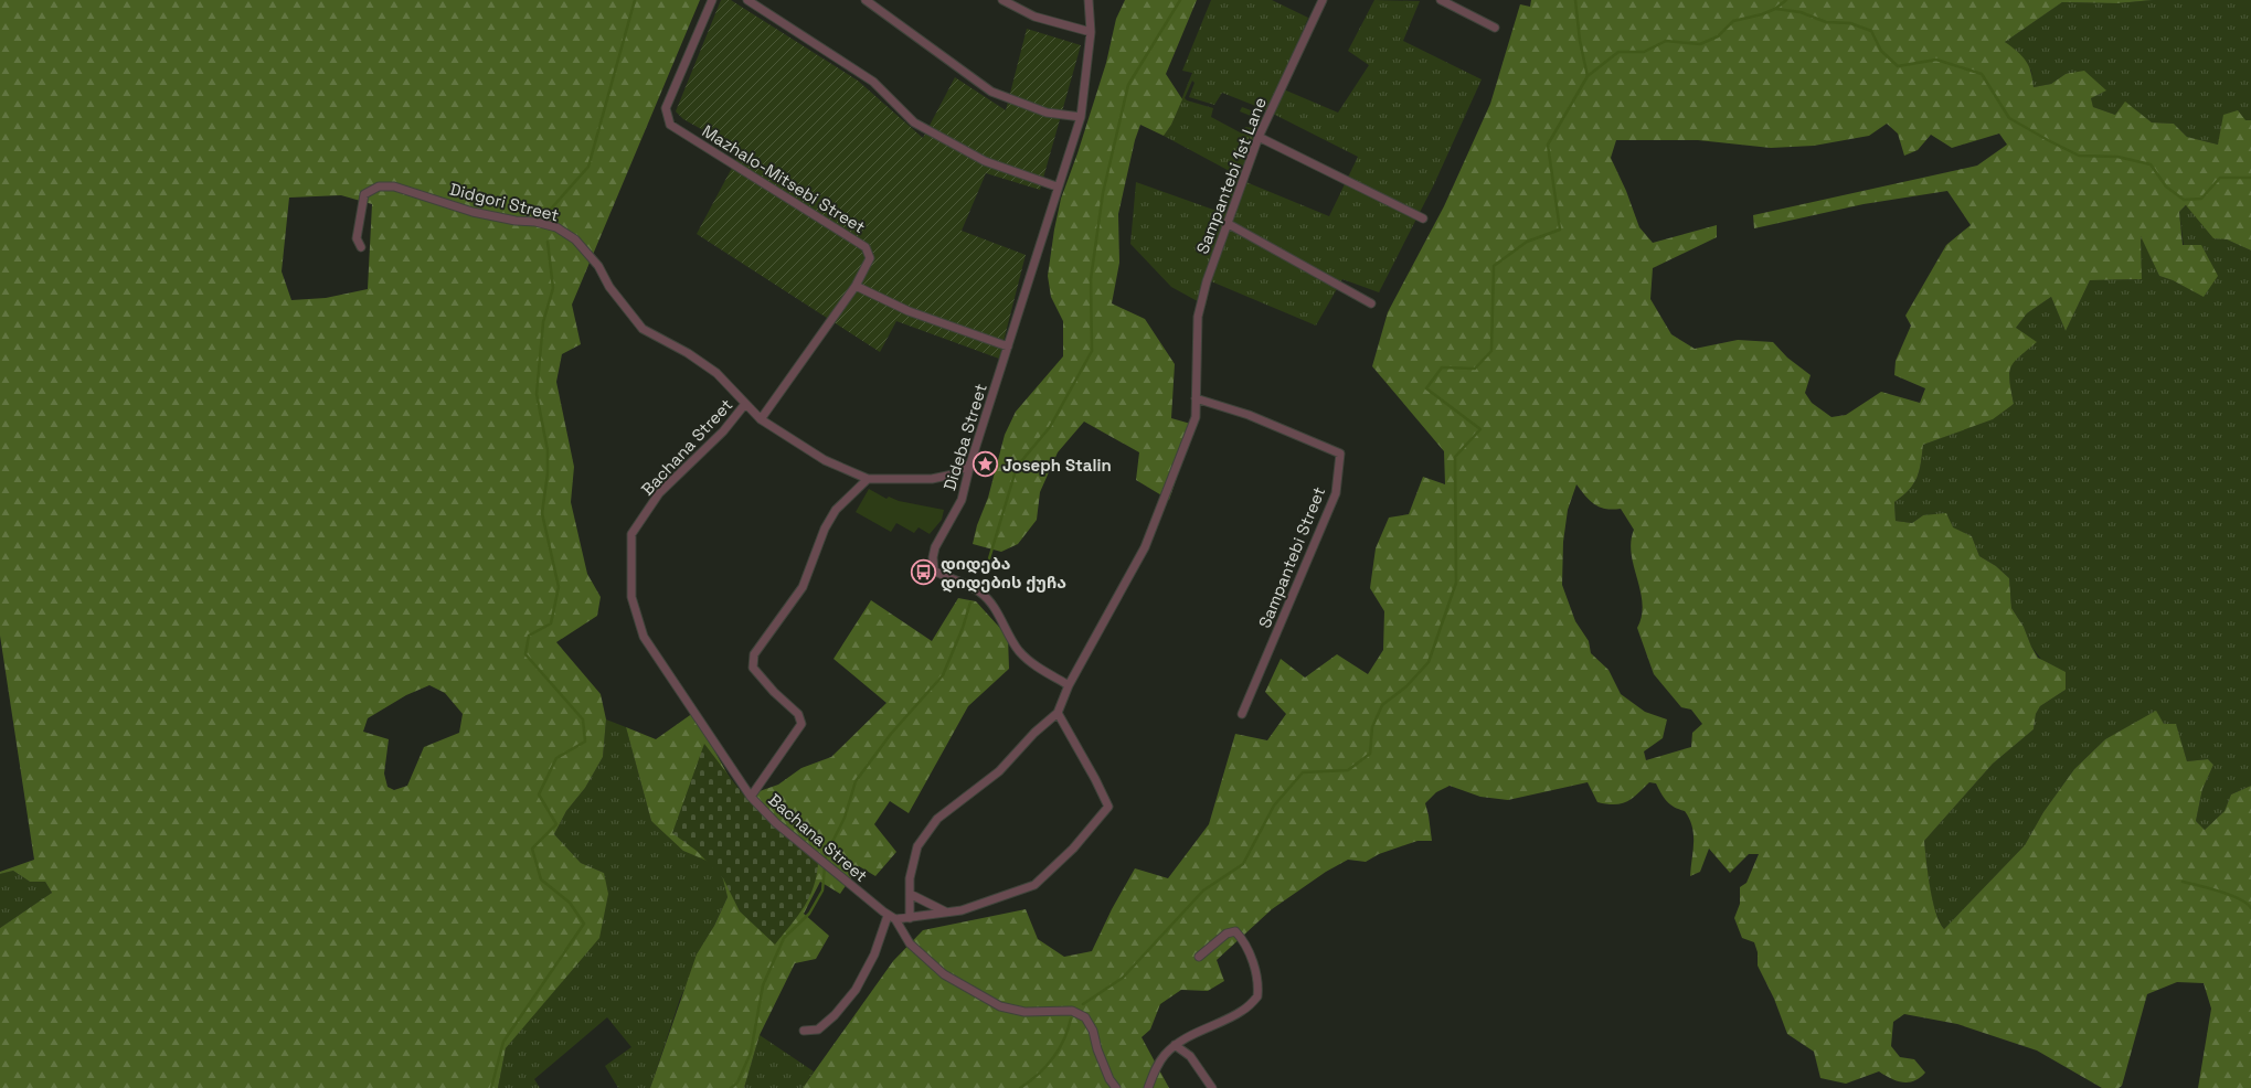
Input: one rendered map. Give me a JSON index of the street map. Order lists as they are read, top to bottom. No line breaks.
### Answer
{"streets":{"street":["Sampantebi 1st Lane","Mazhalo-Mitsebi Street","Didgori Street","Dideba Street","Bachana Street","Sampantebi Street"]},"crossings":[["Sampantebi 1st Lane","Sampantebi Street"],["Mazhalo-Mitsebi Street","Didgori Street"],["Didgori Street","Dideba Street"],["Didgori Street","Bachana Street"]],"places":{"place":["Joseph Stalin"],"bus stop":["დიდება დიდების ქუჩა"]}}
